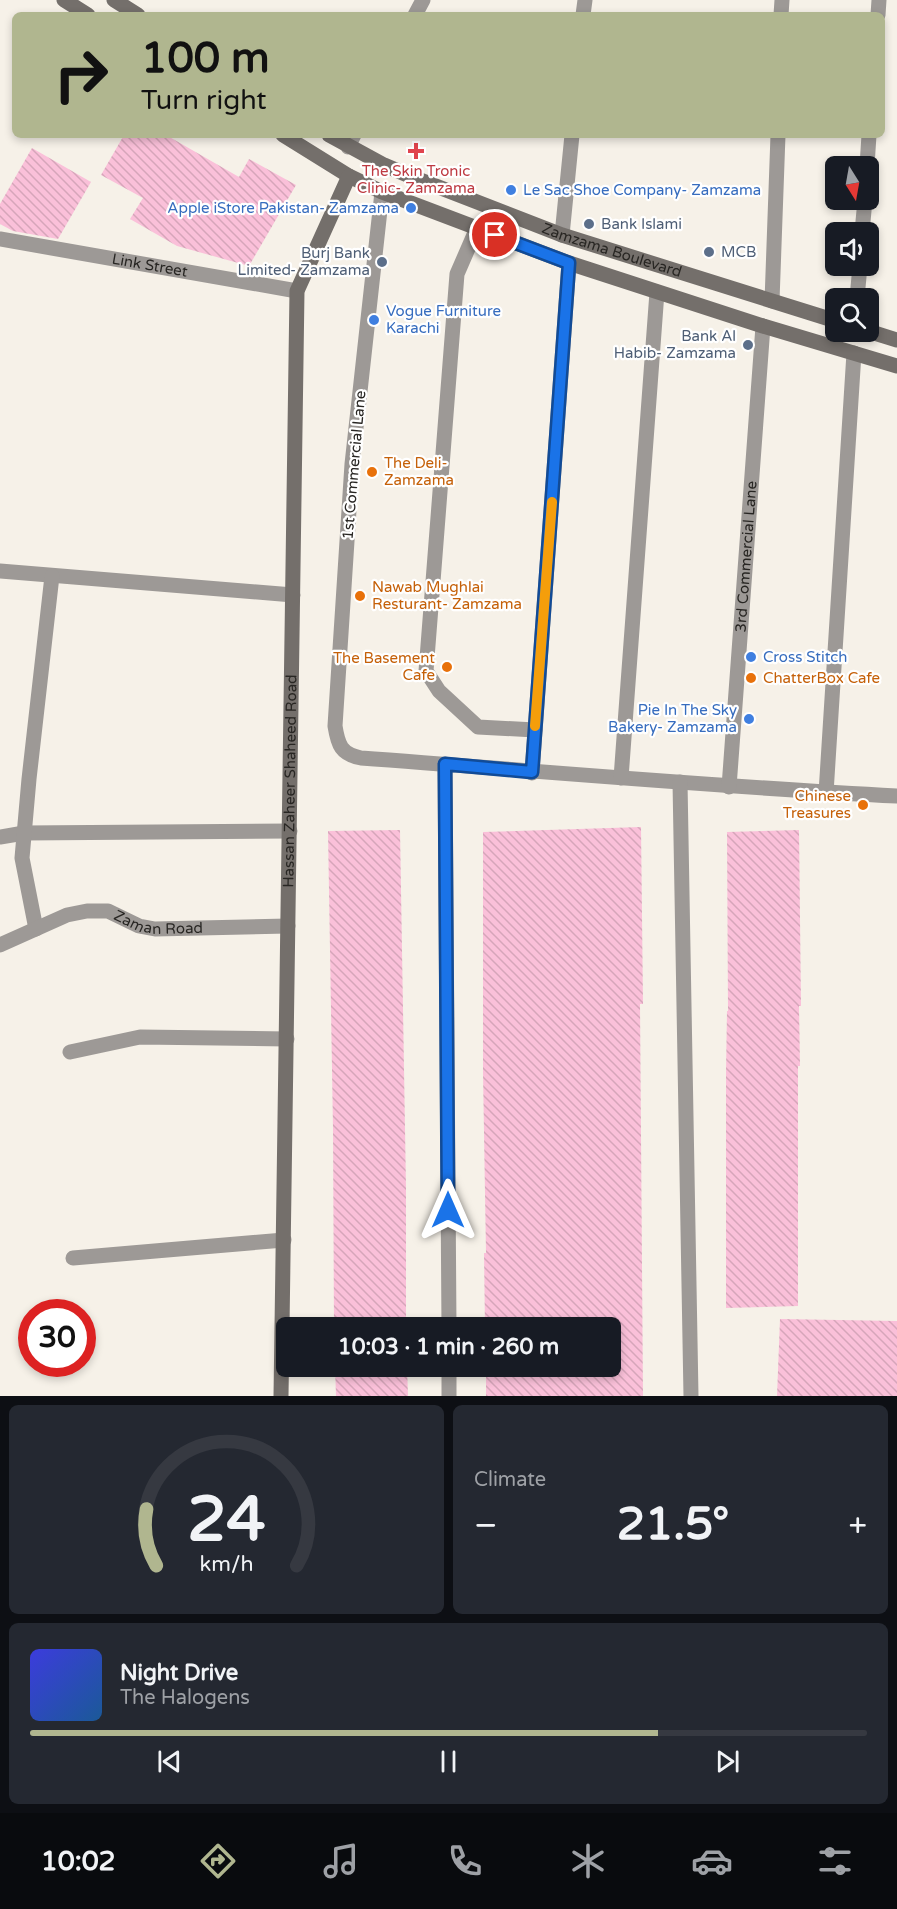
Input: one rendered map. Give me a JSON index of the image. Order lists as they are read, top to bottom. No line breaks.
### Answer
{"streets":{"main road":["Zamzama Boulevard","Hassan Zaheer Shaheed Road"],"street":["Link Street","1st Commercial Lane","3rd Commercial Lane","Zaman Road"]},"crossings":[["Zamzama Boulevard","1st Commercial Lane"],["Zamzama Boulevard","3rd Commercial Lane"],["Zamzama Boulevard","Hassan Zaheer Shaheed Road"],["Link Street","Hassan Zaheer Shaheed Road"],["Hassan Zaheer Shaheed Road","Zaman Road"]],"places":{"health":["The Skin Tronic Clinic- Zamzama"],"other":["Le Sac Shoe Company- Zamzama","Apple iStore Pakistan- Zamzama","Bank Islami","MCB","Burj Bank Limited- Zamzama","Vogue Furniture Karachi","Bank Al Habib- Zamzama","The Deli- Zamzama","Nawab Mughlai Resturant- Zamzama","Cross Stitch","The Basement Cafe","ChatterBox Cafe","Pie In The Sky Bakery- Zamzama","Chinese Treasures"]},"north":"bottom","page":{"turn":["100 m","Turn right"],"limit":"30","trip":"10:03 · 1 min · 260 m","tile":"Climate","heat":["−","21.5°","+"],"song":["Night Drive","The Halogens"],"tabs":"10:02","gauge":["24","km/h"]}}
